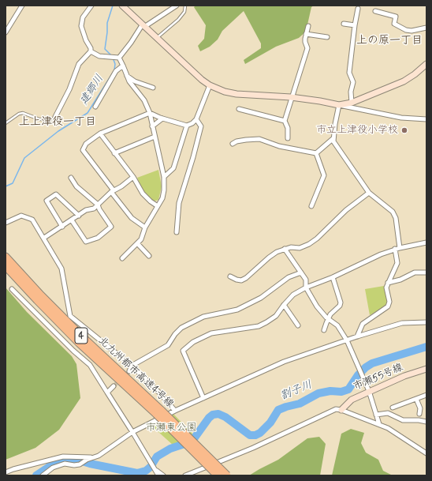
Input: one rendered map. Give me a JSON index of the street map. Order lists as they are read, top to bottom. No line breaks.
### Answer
{"streets":{"highway":["4","北九州都市高速4号線"],"street":["市瀬55号線"]},"districts":["上の原一丁目","上上津役一丁目"],"water":["建郷川","割子川"],"parks":["市瀬東公園"],"places":["市立上津役小学校"]}
